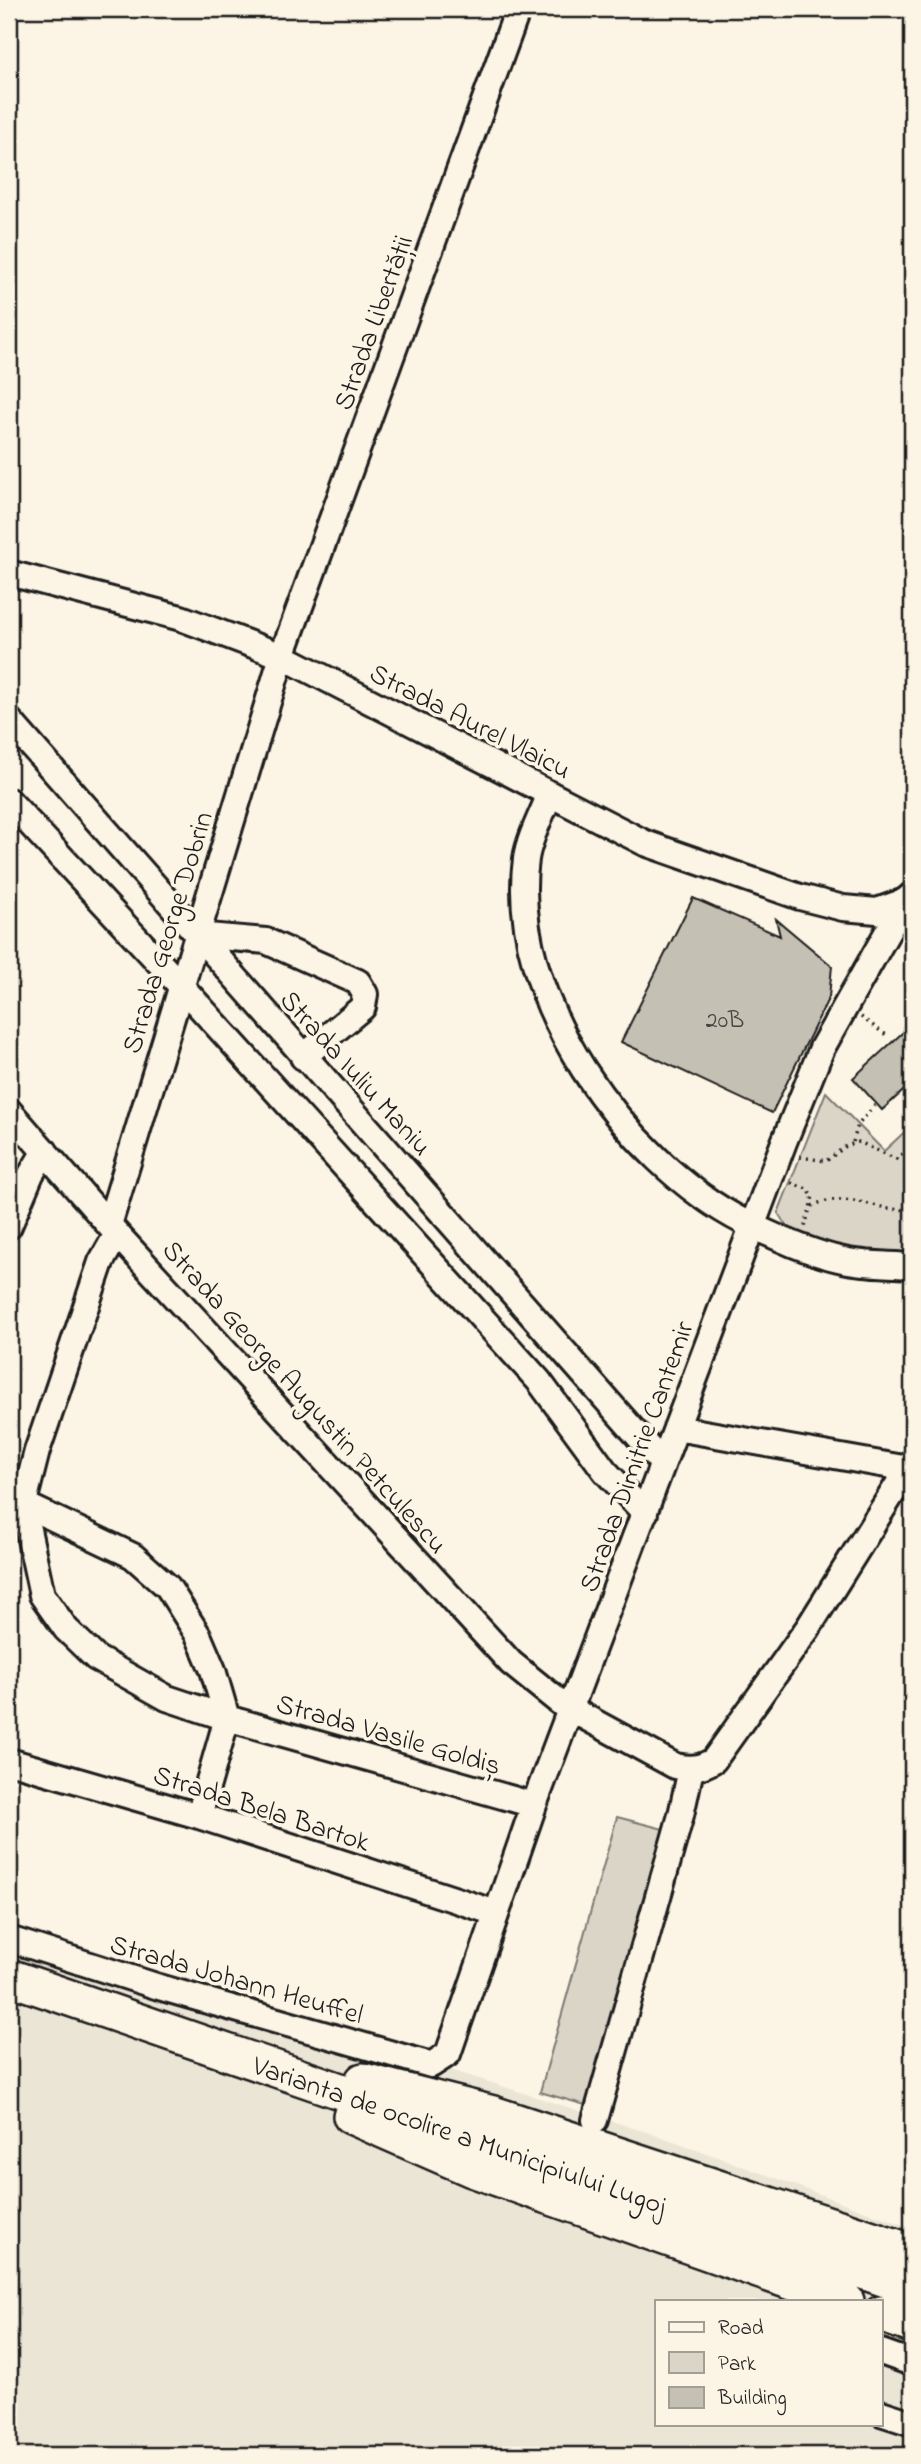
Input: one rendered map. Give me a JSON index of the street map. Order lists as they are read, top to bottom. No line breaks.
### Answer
{"streets":{"highway":["Varianta de ocolire a Municipiului Lugoj"],"street":["Strada Libertății","Strada Aurel Vlaicu","Strada George Dobrin","Strada Iuliu Maniu","Strada George Augustin Petculescu","Strada Dimitrie Cantemir","Strada Vasile Goldiș","Strada Bela Bartok","Strada Johann Heuffel"]},"crossings":[["Strada Libertății","Strada Aurel Vlaicu"],["Strada Libertății","Strada George Dobrin"],["Strada Aurel Vlaicu","Strada George Dobrin"],["Strada Aurel Vlaicu","Strada Dimitrie Cantemir"],["Strada George Dobrin","Strada Iuliu Maniu"],["Strada George Dobrin","Strada George Augustin Petculescu"],["Strada George Dobrin","Strada Vasile Goldiș"],["Strada Iuliu Maniu","Strada Dimitrie Cantemir"],["Strada George Augustin Petculescu","Strada Dimitrie Cantemir"],["Strada George Augustin Petculescu","Strada Vasile Goldiș"],["Strada Dimitrie Cantemir","Strada Vasile Goldiș"],["Strada Dimitrie Cantemir","Strada Bela Bartok"],["Strada Dimitrie Cantemir","Strada Johann Heuffel"]],"house_numbers":["20B"],"legend":["Road","Park","Building"]}
